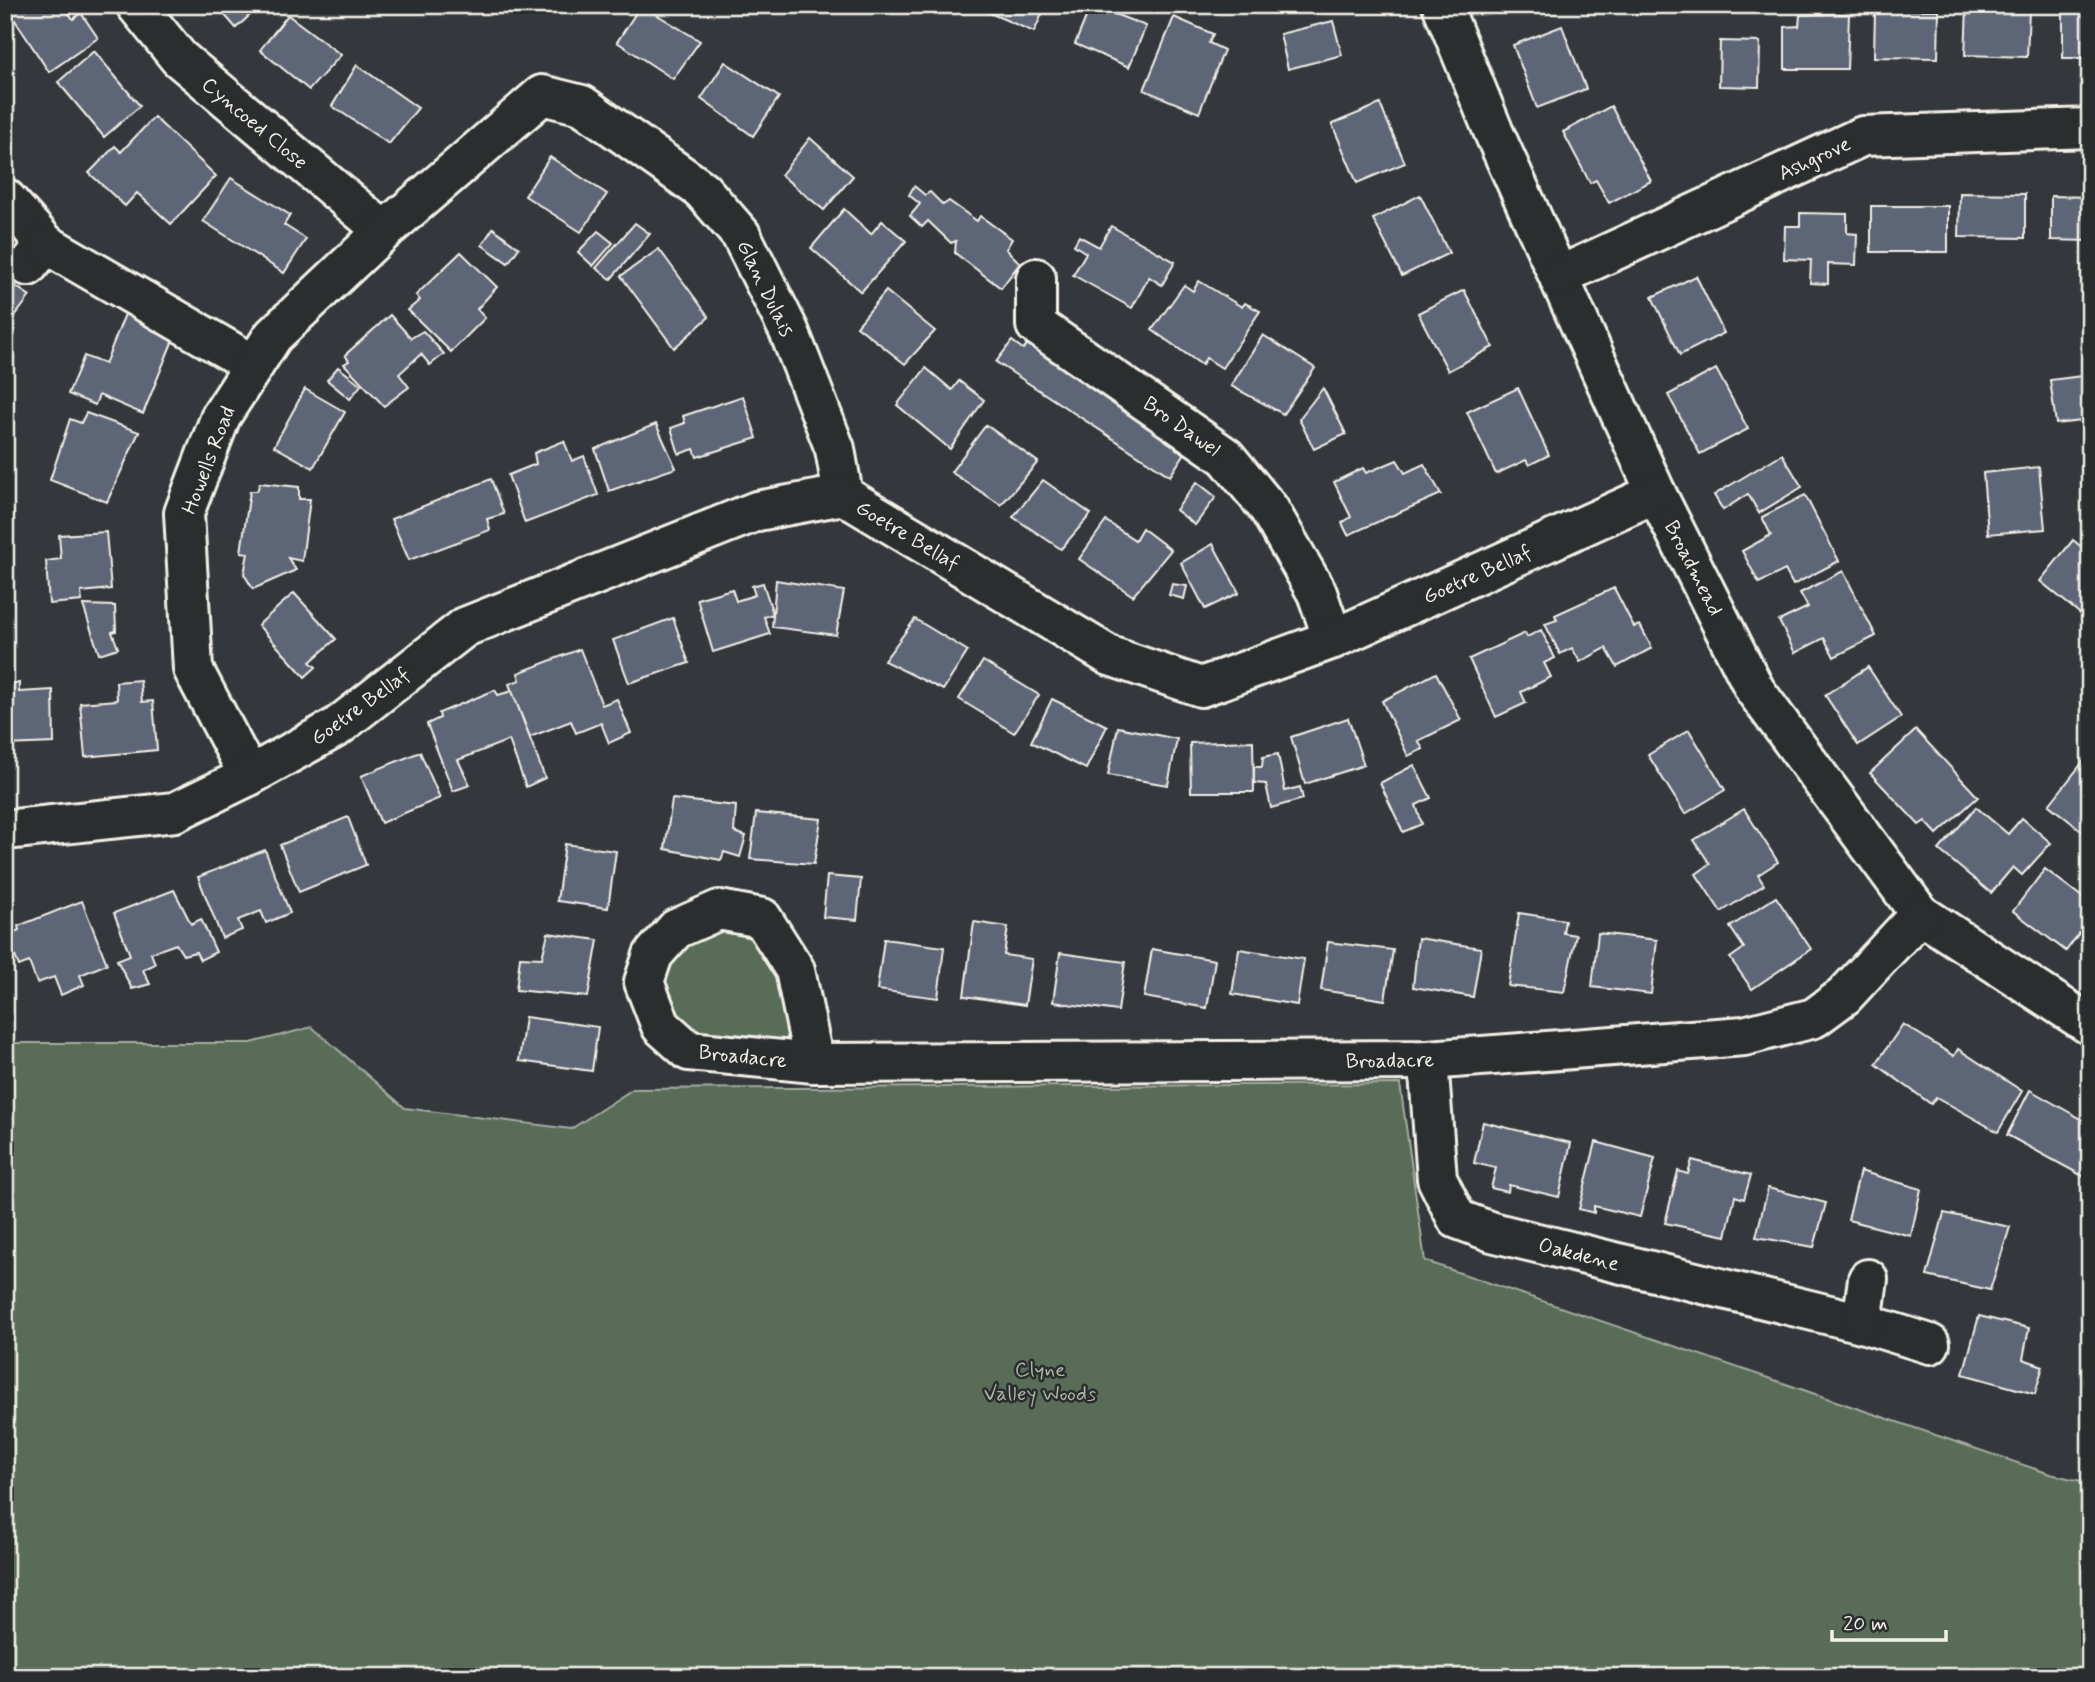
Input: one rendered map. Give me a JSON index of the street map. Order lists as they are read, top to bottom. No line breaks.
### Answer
{"streets":{"street":["Cyncoed Close","Ashgrove","Glan Dulais","Bro Dawel","Howells Road","Goetre Bellaf","Broadmead","Broadacre","Oakdene"]},"crossings":[["Cyncoed Close","Howells Road"],["Ashgrove","Broadmead"],["Glan Dulais","Howells Road"],["Glan Dulais","Goetre Bellaf"],["Bro Dawel","Goetre Bellaf"],["Howells Road","Goetre Bellaf"],["Goetre Bellaf","Broadmead"],["Broadmead","Broadacre"],["Broadacre","Oakdene"]],"parks":["Clyne Valley Woods"],"scale_bar":"20 m"}
